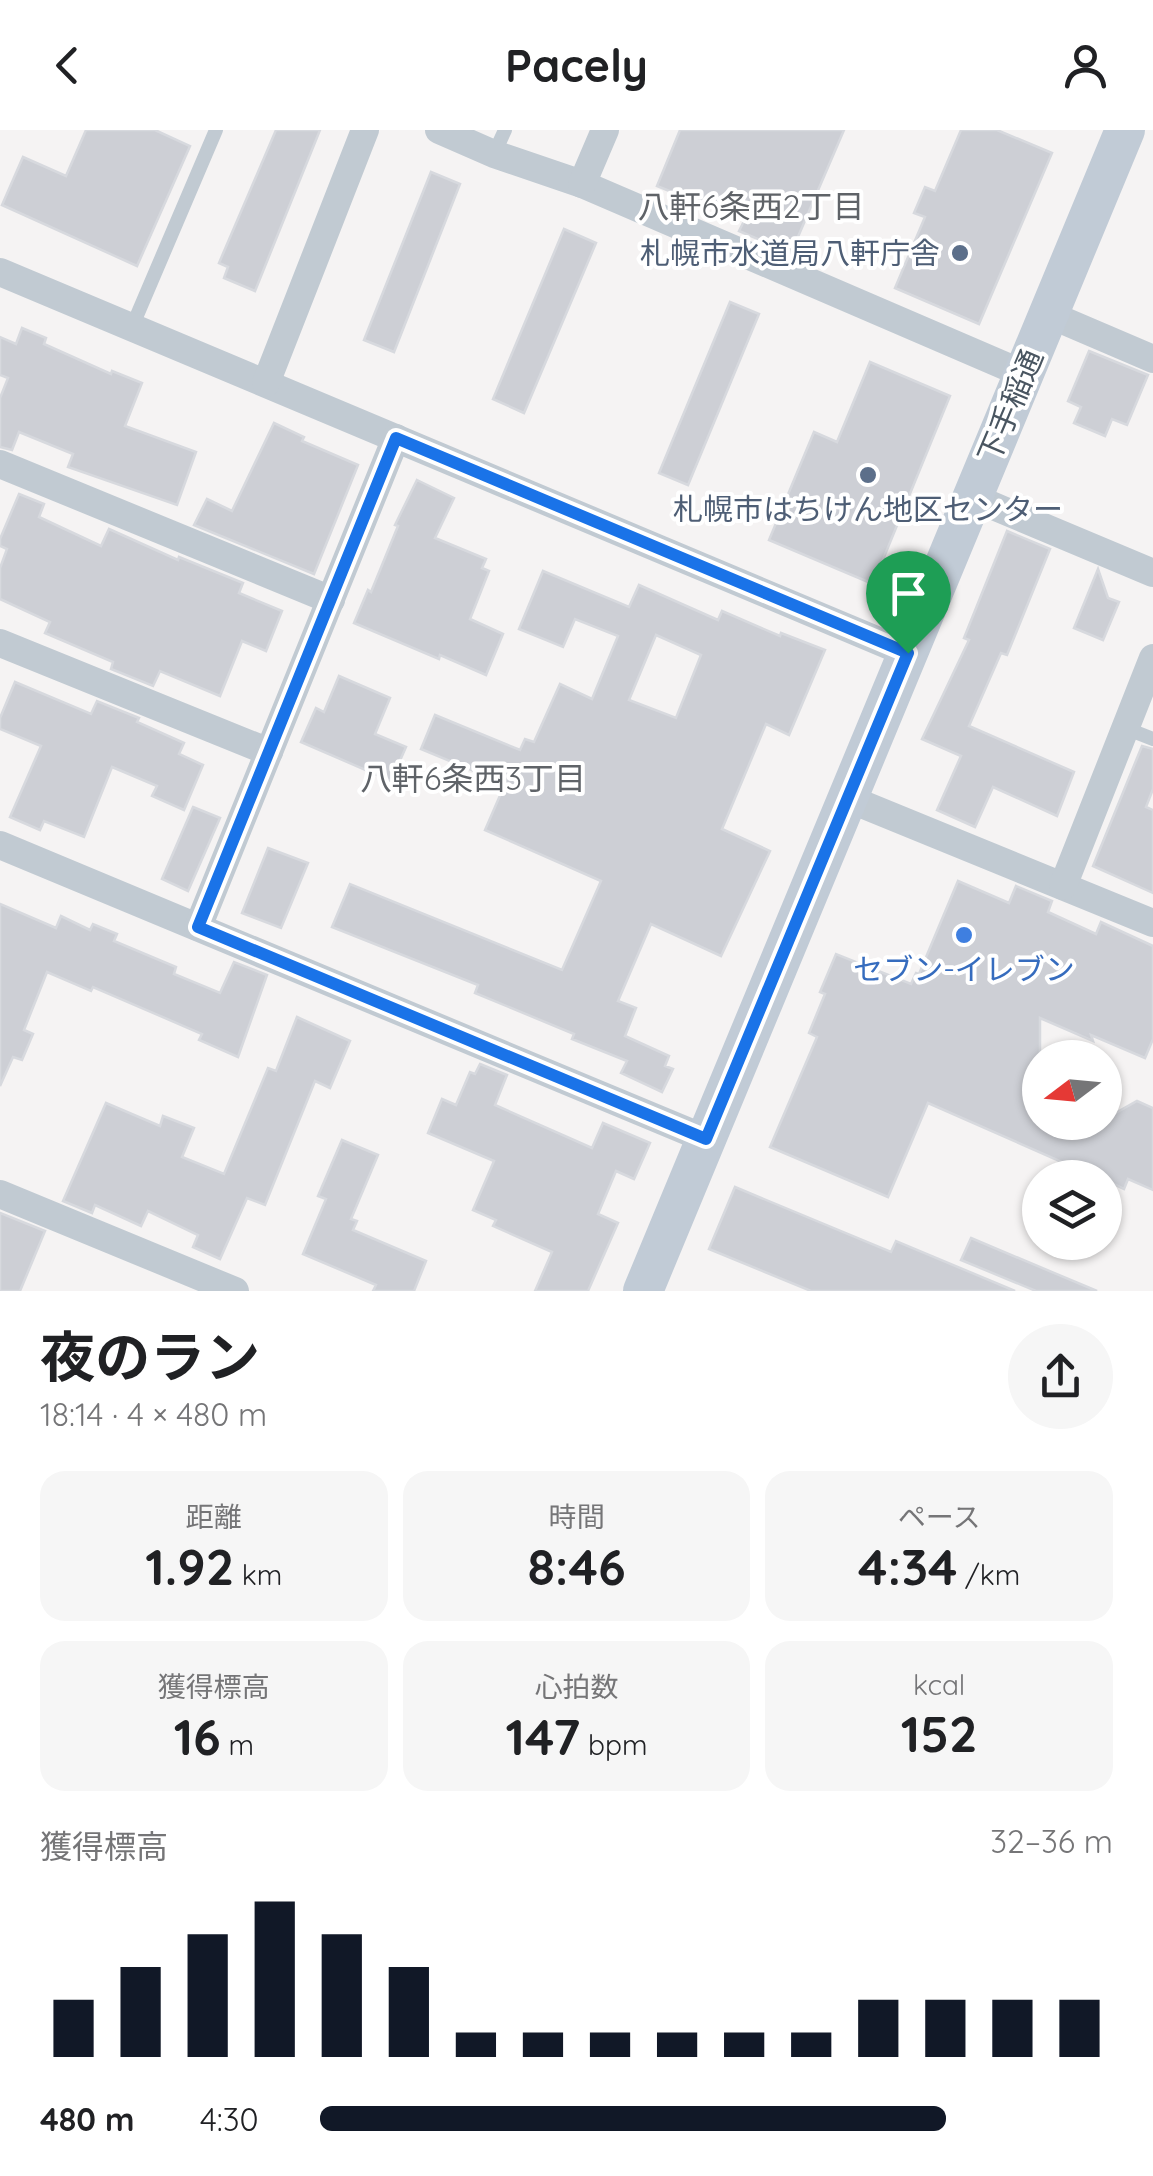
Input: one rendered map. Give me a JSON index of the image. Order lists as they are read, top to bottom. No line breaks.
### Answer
{"streets":{"main road":["下手稲通"]},"districts":["八軒6条西2丁目","八軒6条西3丁目"],"places":["札幌市水道局八軒庁舎","札幌市はちけん地区センター","セブン-イレブン"],"north":"left","page":{"header":"Pacely","heading":["夜のラン","18:14 · 4 × 480 m"],"stats":[["距離","1.92 km"],["時間","8:46"],["ペース","4:34 /km"],["獲得標高","16 m"],["心拍数","147 bpm"],["kcal","152"]],"chart":["獲得標高","32–36 m"],"list":[{"name":"480 m","note":"4:30"}]}}
